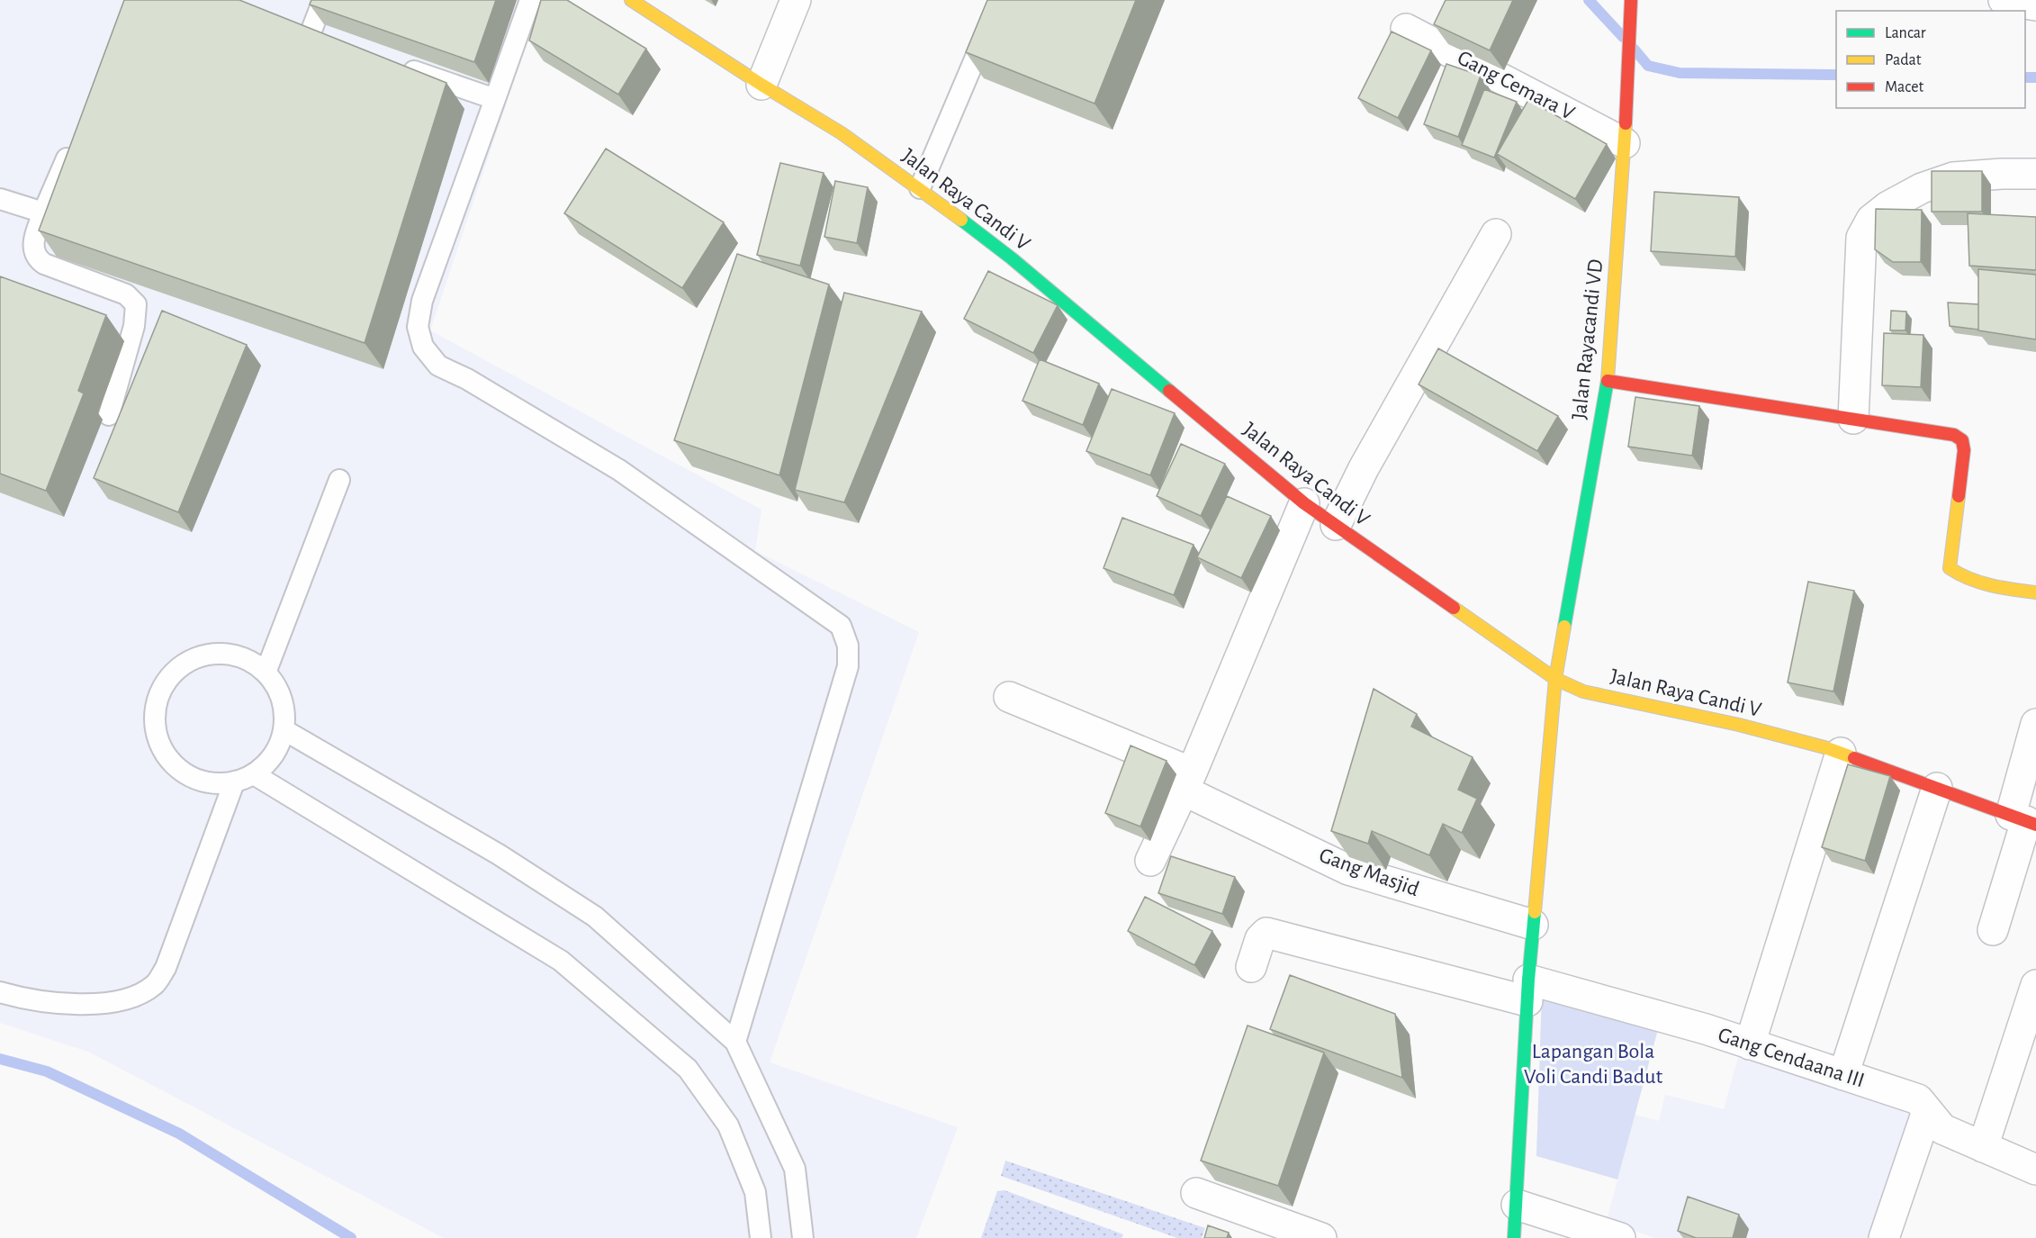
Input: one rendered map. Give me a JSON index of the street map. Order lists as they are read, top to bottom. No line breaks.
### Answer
{"streets":{"street":["Gang Cemara V","Jalan Raya Candi V","Jalan Rayacandi VD","Gang Masjid","Gang Cendaana III"]},"crossings":[["Gang Cemara V","Jalan Rayacandi VD"],["Jalan Raya Candi V","Jalan Rayacandi VD"],["Jalan Rayacandi VD","Gang Masjid"],["Jalan Rayacandi VD","Gang Cendaana III"]],"parks":["Lapangan Bola Voli Candi Badut"],"legend":["Lancar","Padat","Macet"]}
